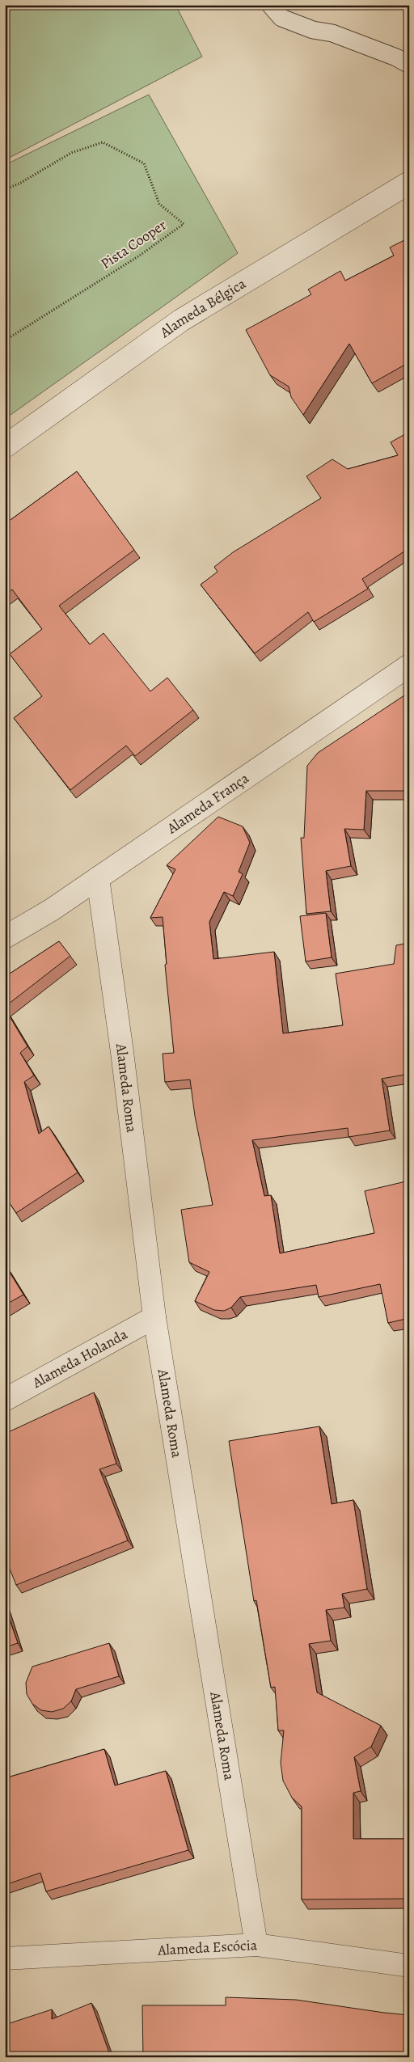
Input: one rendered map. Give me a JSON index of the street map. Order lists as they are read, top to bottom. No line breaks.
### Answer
{"streets":{"street":["Alameda Bélgica","Alameda França","Alameda Roma","Alameda Holanda","Alameda Escócia"],"path":["Pista Cooper"]},"crossings":[["Alameda França","Alameda Roma"],["Alameda Roma","Alameda Holanda"],["Alameda Roma","Alameda Escócia"]]}
